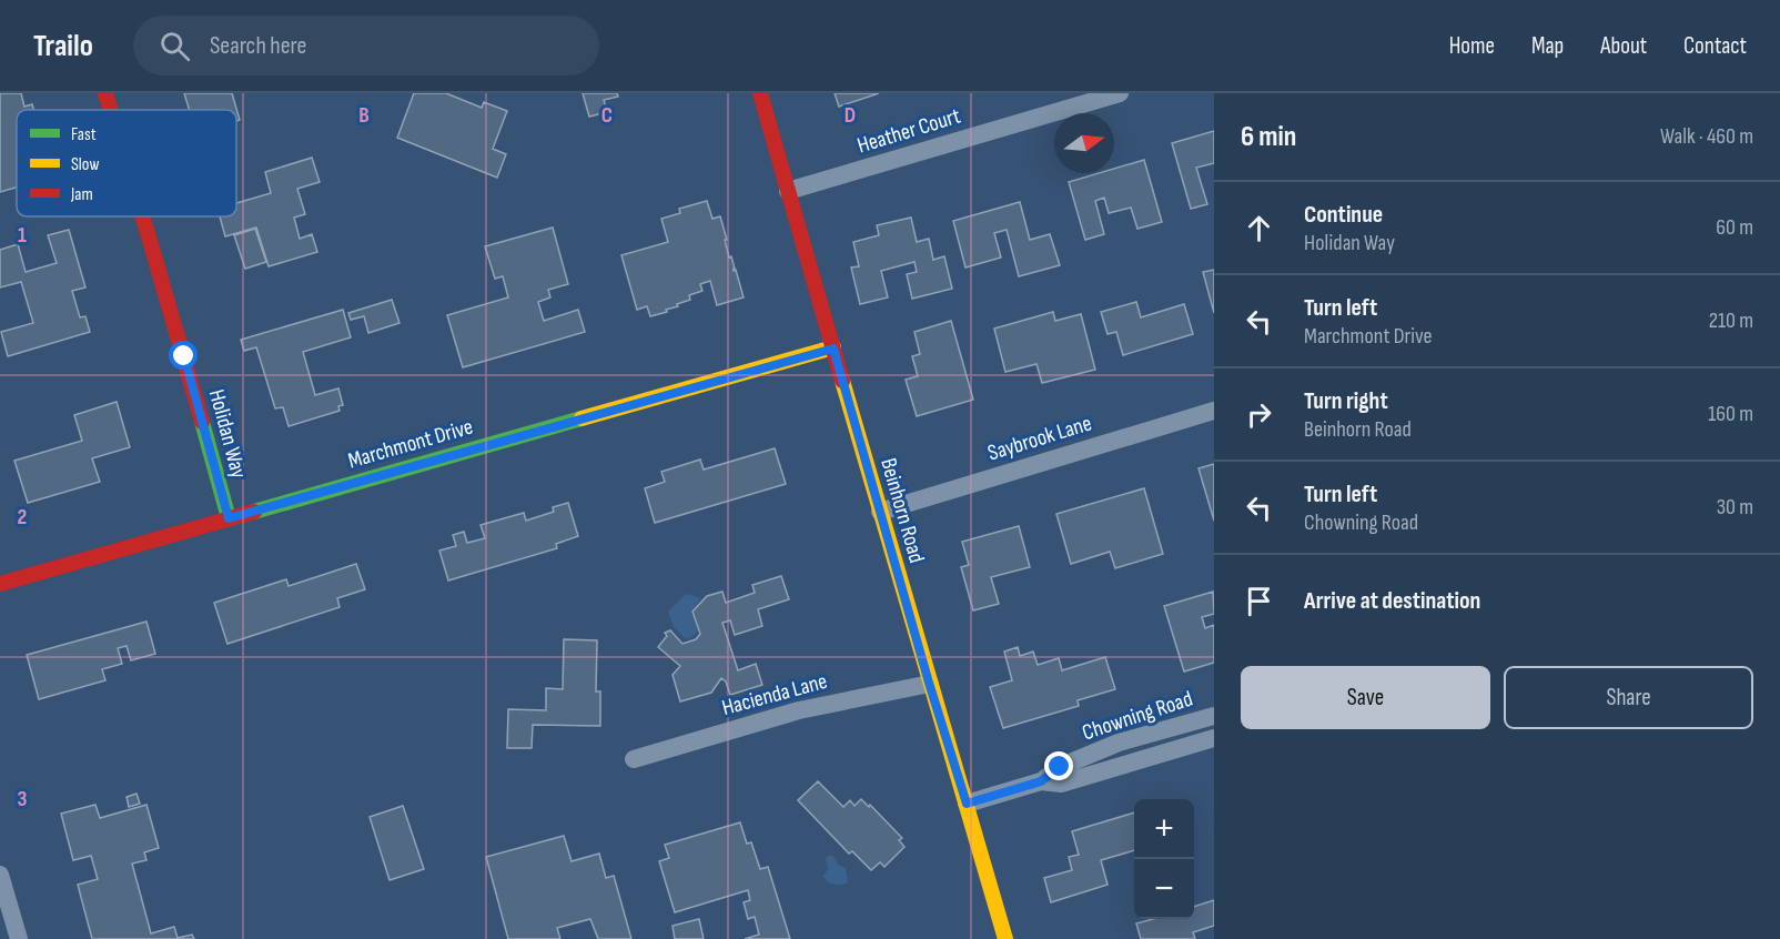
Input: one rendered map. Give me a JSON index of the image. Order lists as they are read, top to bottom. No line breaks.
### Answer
{"streets":{"street":["Heather Court","Holidan Way","Saybrook Lane","Marchmont Drive","Beinhorn Road","Hacienda Lane","Chowning Road"]},"crossings":[["Heather Court","Beinhorn Road"],["Holidan Way","Marchmont Drive"],["Saybrook Lane","Beinhorn Road"],["Marchmont Drive","Beinhorn Road"],["Beinhorn Road","Hacienda Lane"],["Beinhorn Road","Chowning Road"]],"legend":["Fast","Slow","Jam"],"north":"right","page":{"header":"Trailo","search":"Search here","nav":["Home","Map","About","Contact"],"heading":["6 min","Walk · 460 m"],"list":[["Continue","Holidan Way","60 m"],["Turn left","Marchmont Drive","210 m"],["Turn right","Beinhorn Road","160 m"],["Turn left","Chowning Road","30 m"],"Arrive at destination"],"buttons":["Save","Share"],"map_buttons":["+","−"]},"grid":{"columns":["B","C","D"],"rows":["1","2","3"]}}
